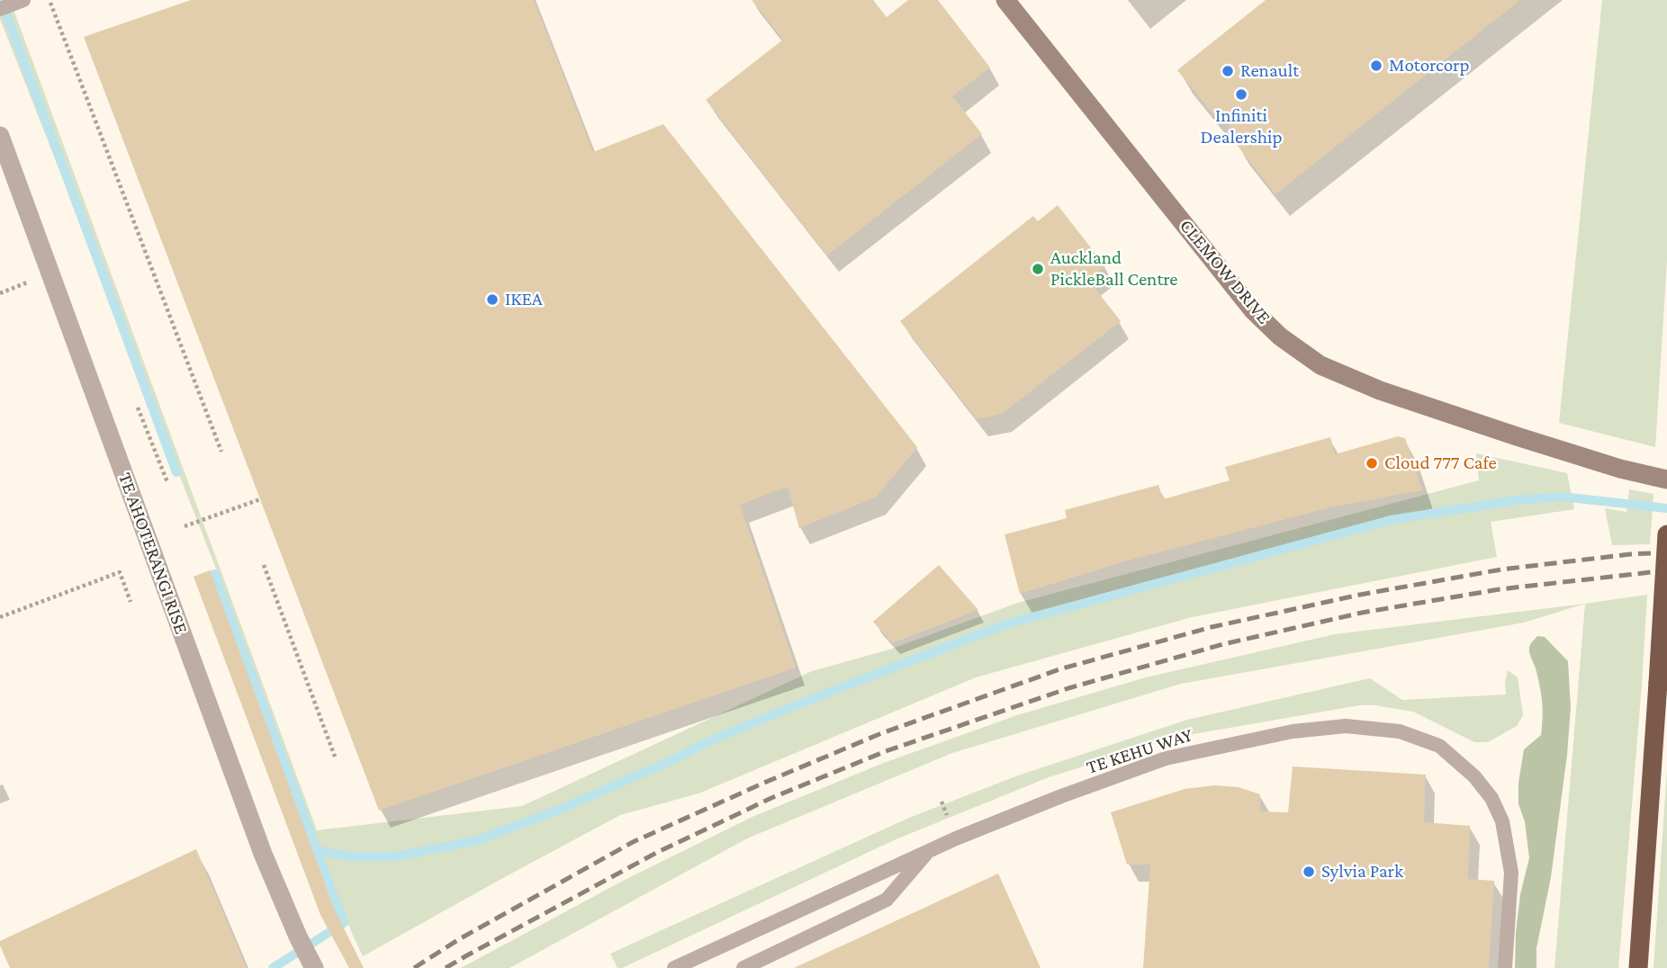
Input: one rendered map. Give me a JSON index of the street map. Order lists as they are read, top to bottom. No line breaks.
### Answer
{"streets":{"main road":["CLEMOW DRIVE"],"street":["TE AHOTERANGI RISE"],"lane":["TE KEHU WAY"]},"places":["Motorcorp","Renault","Infiniti Dealership","Auckland PickleBall Centre","IKEA","Cloud 777 Cafe","Sylvia Park"]}
